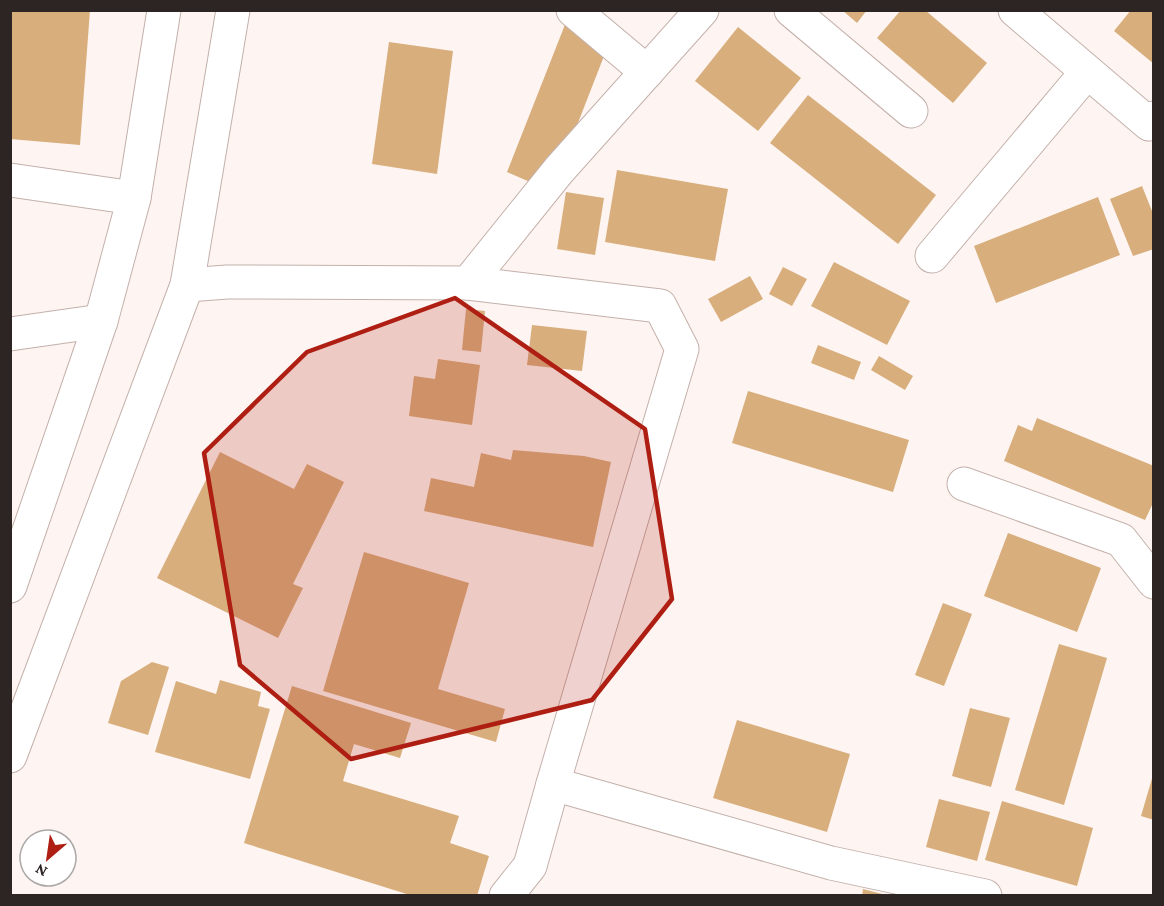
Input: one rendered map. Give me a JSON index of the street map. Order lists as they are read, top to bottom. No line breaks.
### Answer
{"north":"bottom left"}
